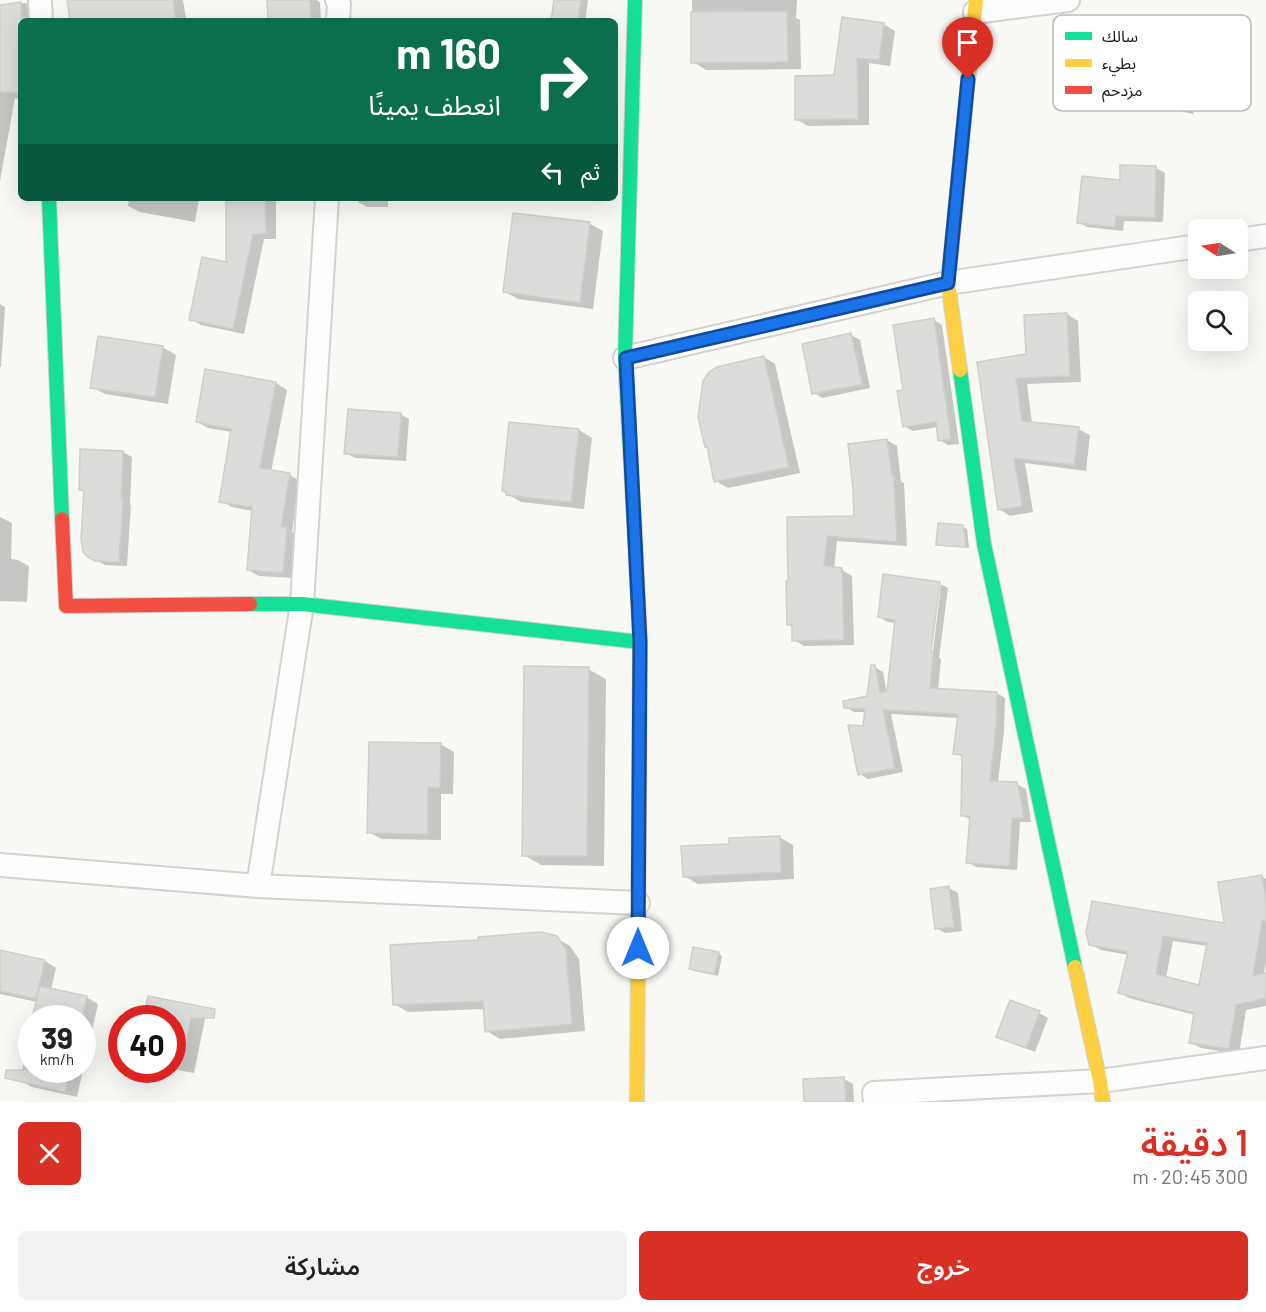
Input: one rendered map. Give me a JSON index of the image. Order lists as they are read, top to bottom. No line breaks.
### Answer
{"legend":["سالك","بطيء","مزدحم"],"north":"left","page":{"turn":["160 m","انعطف يمينًا"],"then":"ثم","speed":"39 km/h","limit":"40","heading":["1 دقيقة","300 m · 20:45"],"buttons":["خروج","مشاركة"]}}
